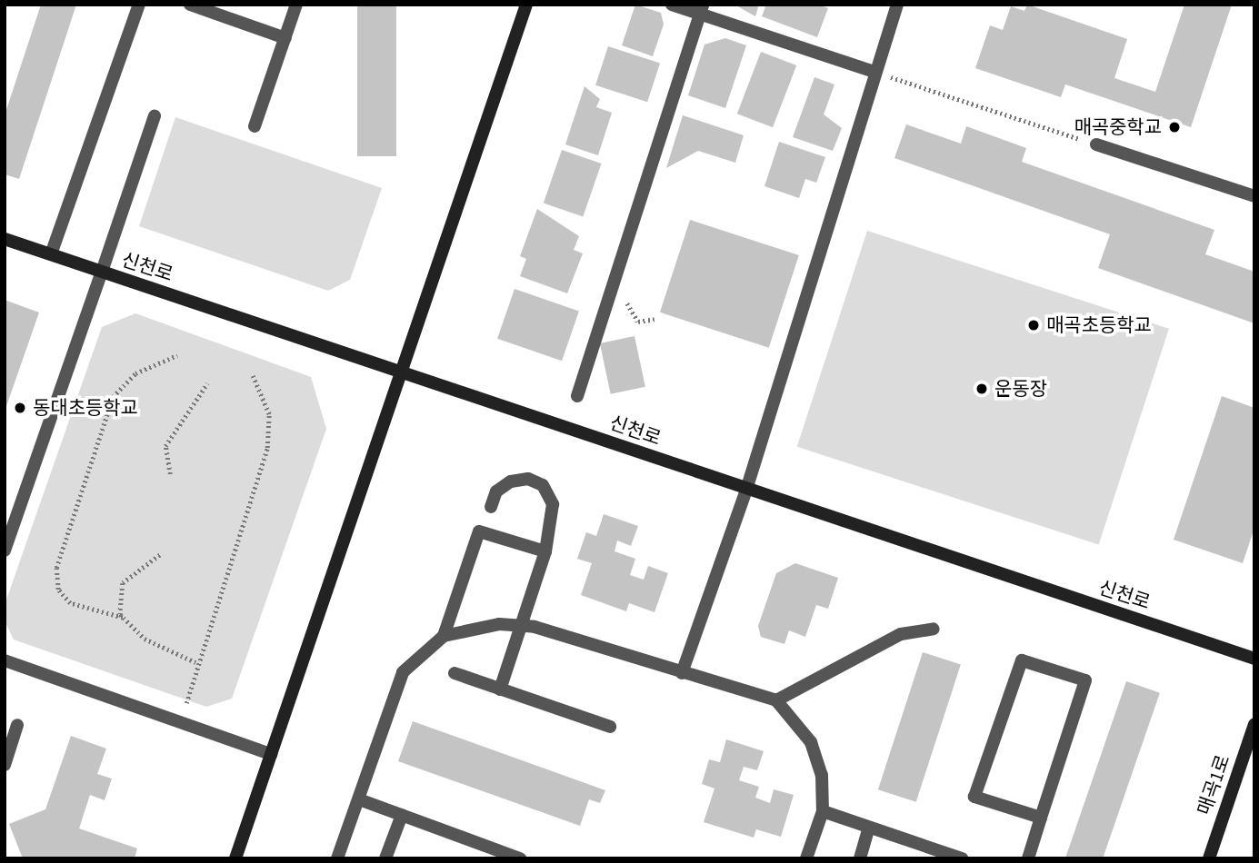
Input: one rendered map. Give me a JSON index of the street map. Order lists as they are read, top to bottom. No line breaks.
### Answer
{"streets":{"street":["신천로","매곡1로"]},"places":["매곡중학교","매곡초등학교","운동장","동대초등학교"]}
